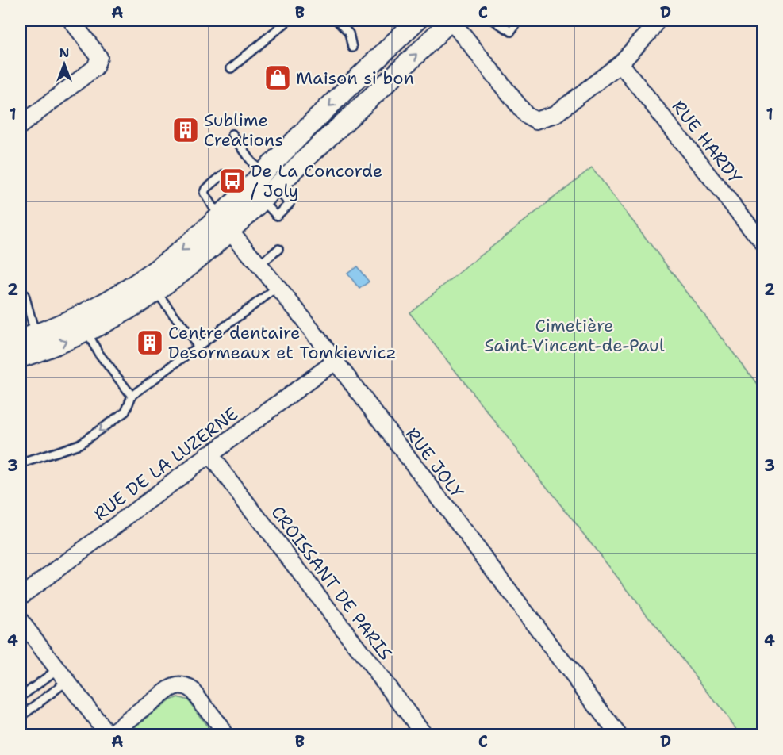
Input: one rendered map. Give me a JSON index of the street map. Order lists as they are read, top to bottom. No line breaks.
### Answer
{"streets":{"street":["RUE HARDY","RUE JOLY","RUE DE LA LUZERNE","CROISSANT DE PARIS"]},"crossings":[["RUE JOLY","RUE DE LA LUZERNE"],["RUE DE LA LUZERNE","CROISSANT DE PARIS"]],"parks":["Cimetière Saint-Vincent-de-Paul"],"places":{"shop":["Maison si bon"],"building":["Sublime Creations","Centre dentaire Desormeaux et Tomkiewicz"],"bus stop":["De La Concorde / Joly"]},"north":"top","grid":{"columns":["A","B","C","D"],"rows":["1","2","3","4"]}}
